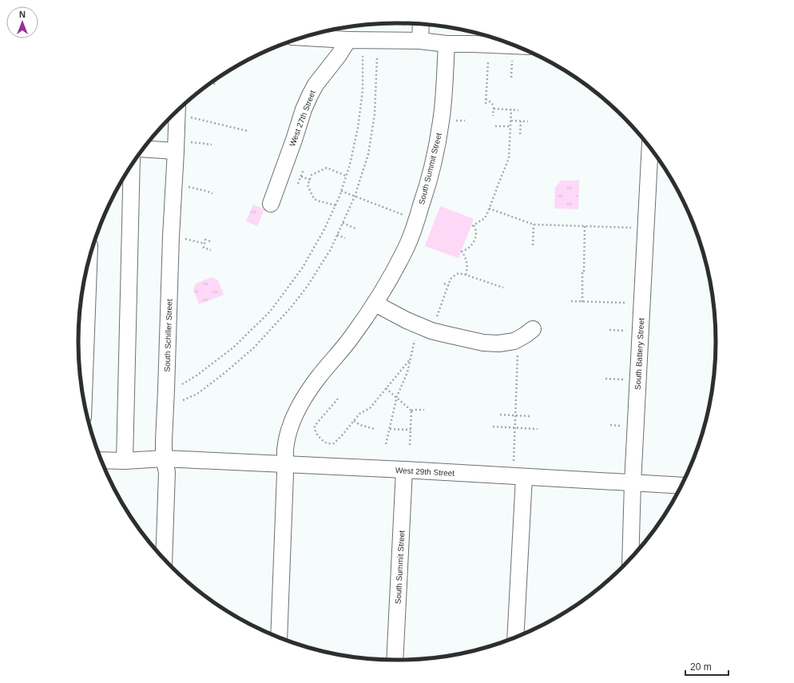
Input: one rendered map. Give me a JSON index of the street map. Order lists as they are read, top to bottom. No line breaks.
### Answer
{"streets":{"street":["West 27th Street","South Summit Street","South Schiller Street","South Battery Street","West 29th Street"]},"crossings":[["South Summit Street","West 29th Street"],["South Schiller Street","West 29th Street"],["South Battery Street","West 29th Street"]],"scale_bar":"20 m","north":"top"}
